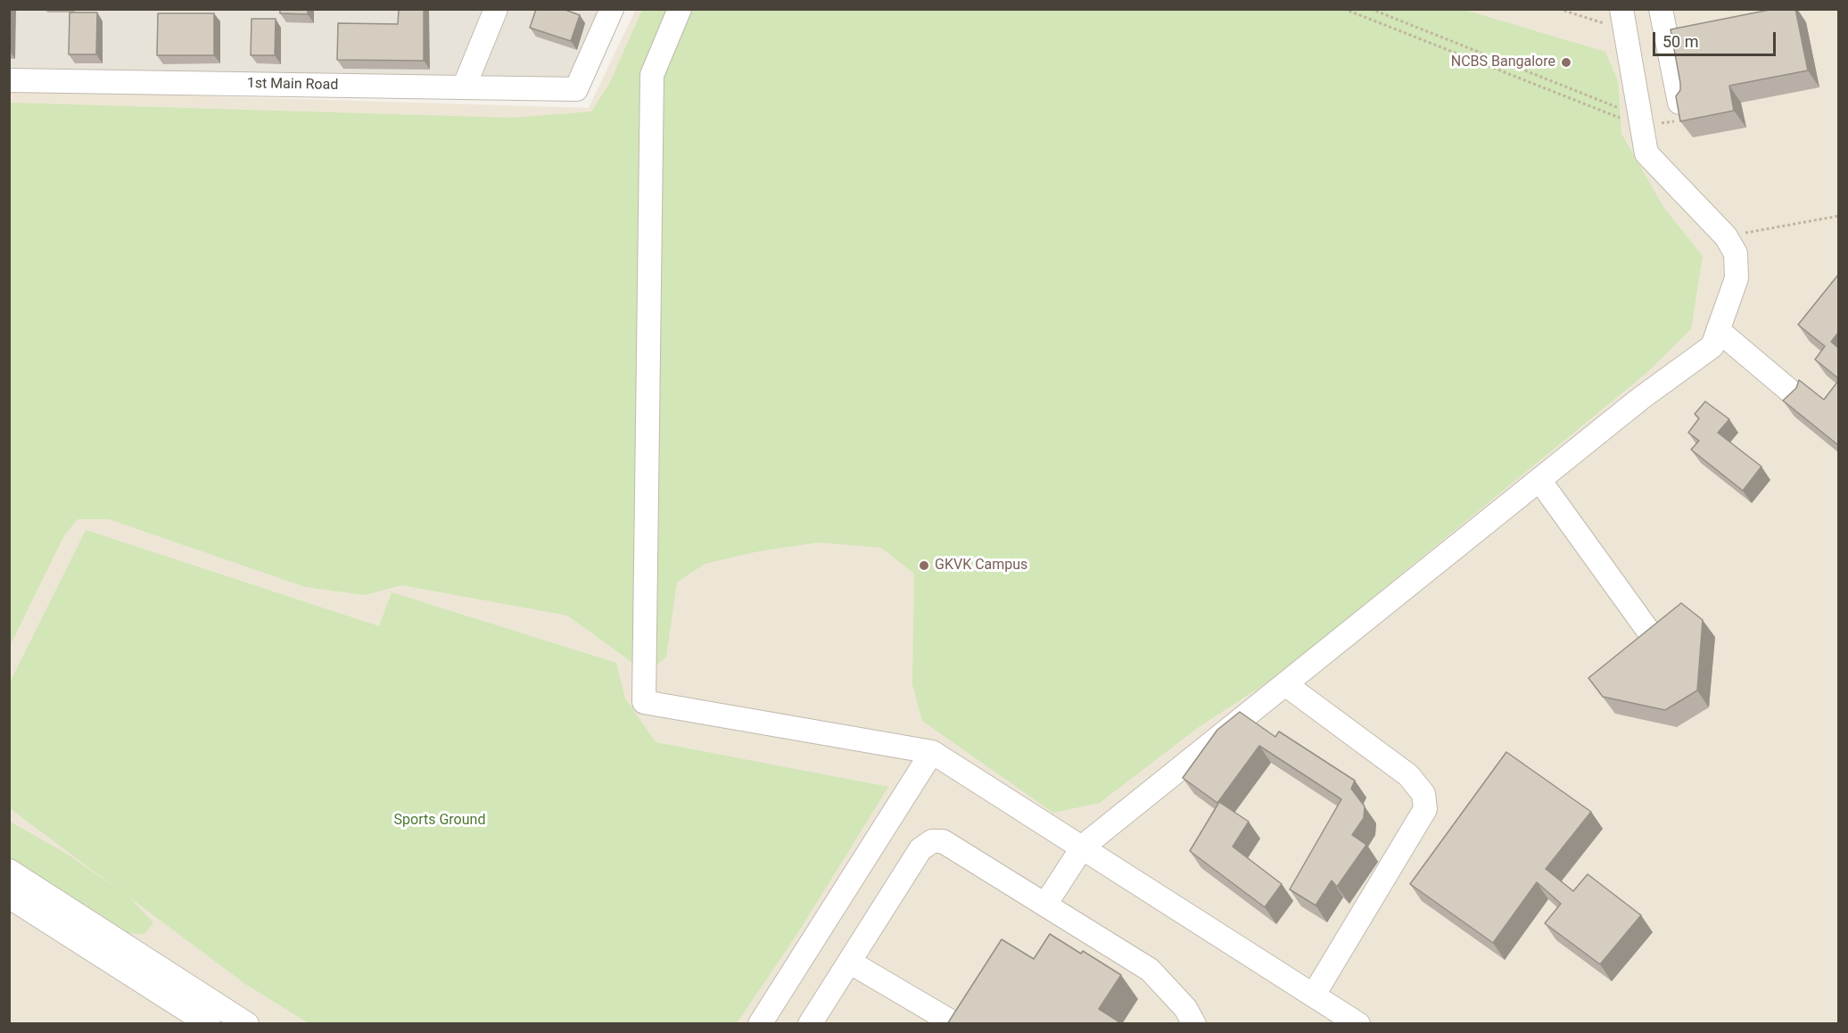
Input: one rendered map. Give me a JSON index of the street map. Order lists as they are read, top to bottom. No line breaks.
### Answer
{"streets":{"street":["1st Main Road"]},"parks":["Sports Ground"],"places":["NCBS Bangalore","GKVK Campus"],"scale_bar":"50 m"}
